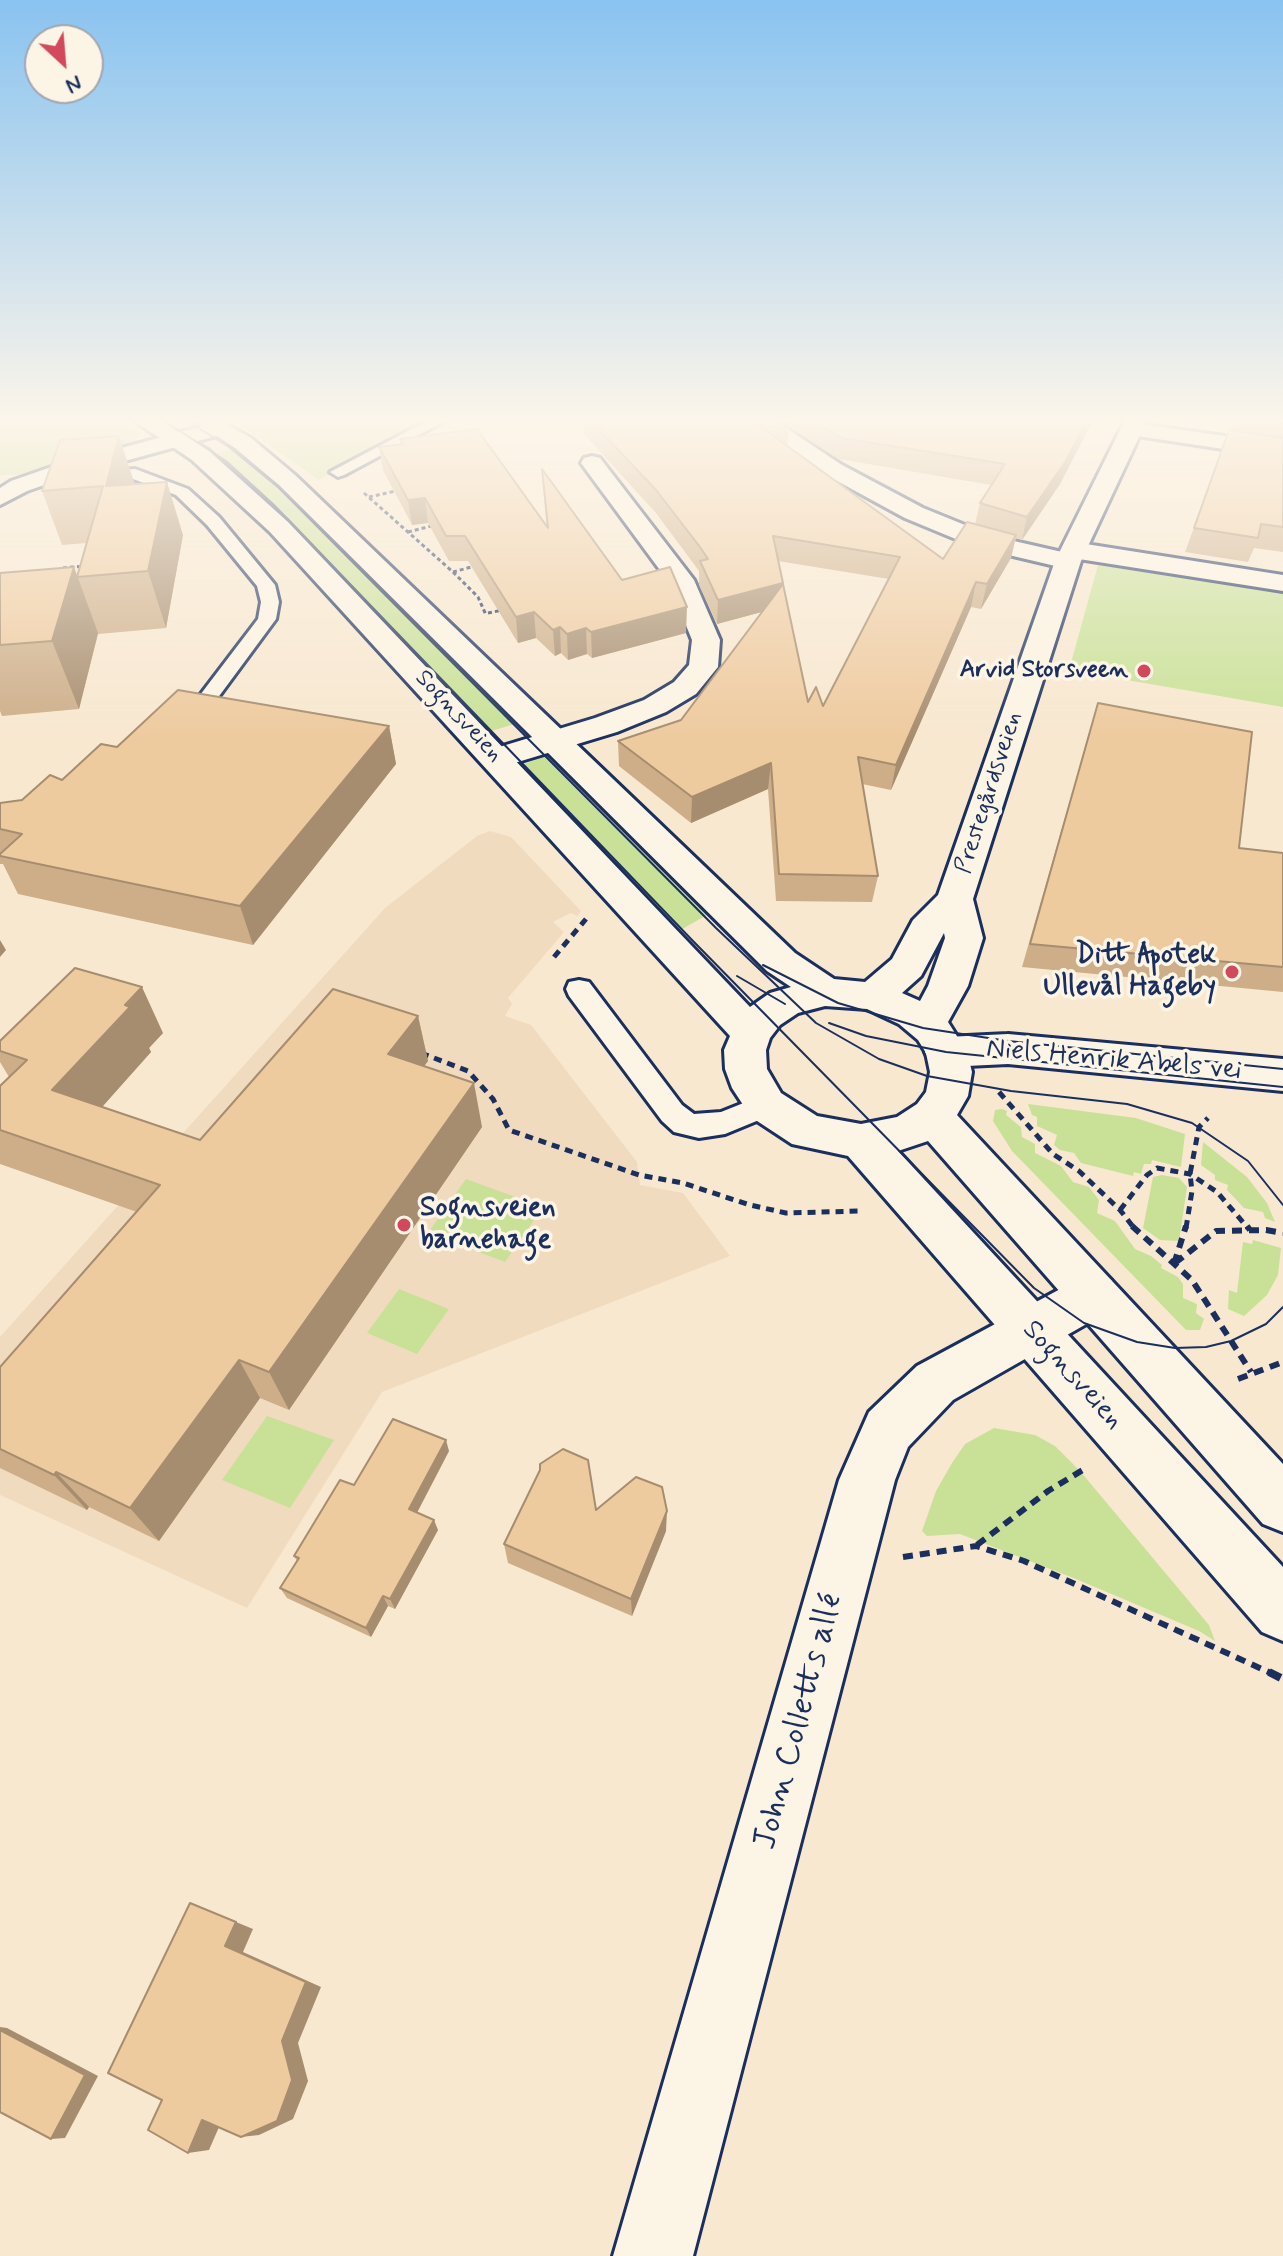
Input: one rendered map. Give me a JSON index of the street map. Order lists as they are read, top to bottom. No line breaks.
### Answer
{"streets":{"street":["Sognsveien","Prestegårdsveien","Niels Henrik Abels vei","John Colletts allé"]},"crossings":[["Sognsveien","Prestegårdsveien"],["Sognsveien","Niels Henrik Abels vei"],["Sognsveien","John Colletts allé"],["Prestegårdsveien","Niels Henrik Abels vei"]],"places":["Arvid Storsveen","Ditt Apotek Ullevål Hageby","Sognsveien barnehage"],"north":"bottom right"}
